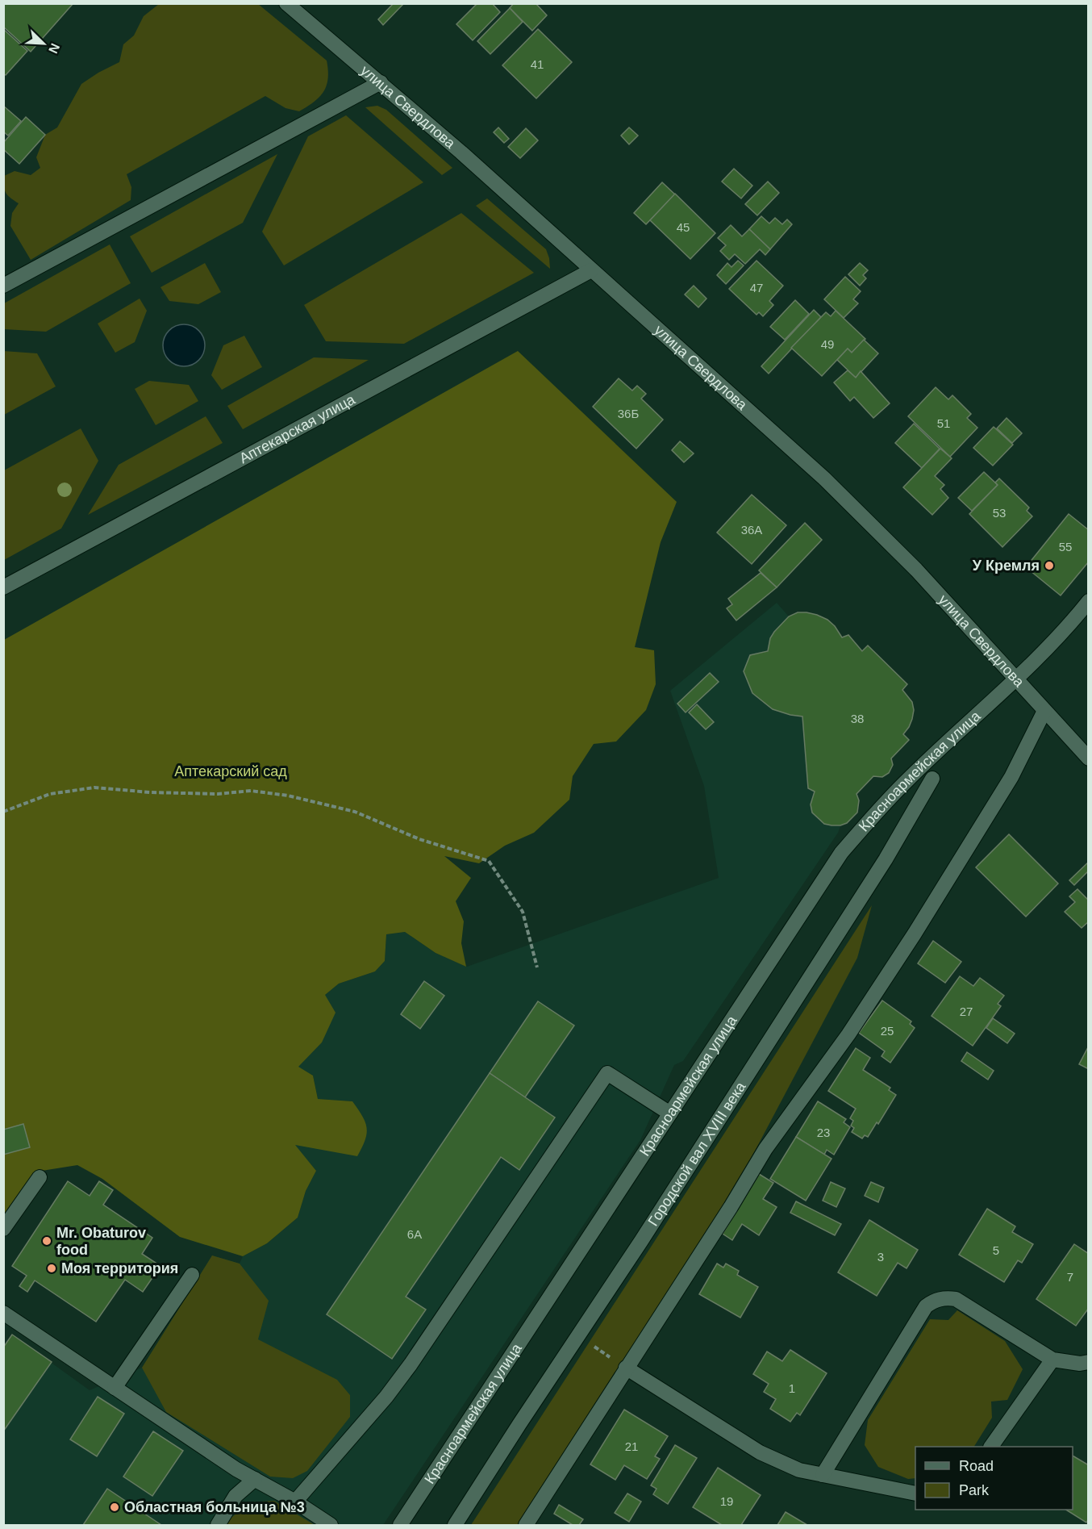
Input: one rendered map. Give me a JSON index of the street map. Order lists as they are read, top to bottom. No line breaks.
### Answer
{"streets":{"street":["улица Свердлова","Аптекарская улица","Красноармейская улица","Городской вал XVIII века"]},"crossings":[["улица Свердлова","Аптекарская улица"],["улица Свердлова","Красноармейская улица"]],"parks":["Аптекарский сад"],"places":["У Кремля","Mr. Obaturov food","Моя территория","Областная больница №3"],"house_numbers":["41","45","47","49","36Б","51","53","36А","55","38","27","25","23","6А","5","3","7","1","21","19"],"legend":["Road","Park"],"north":"bottom right"}
